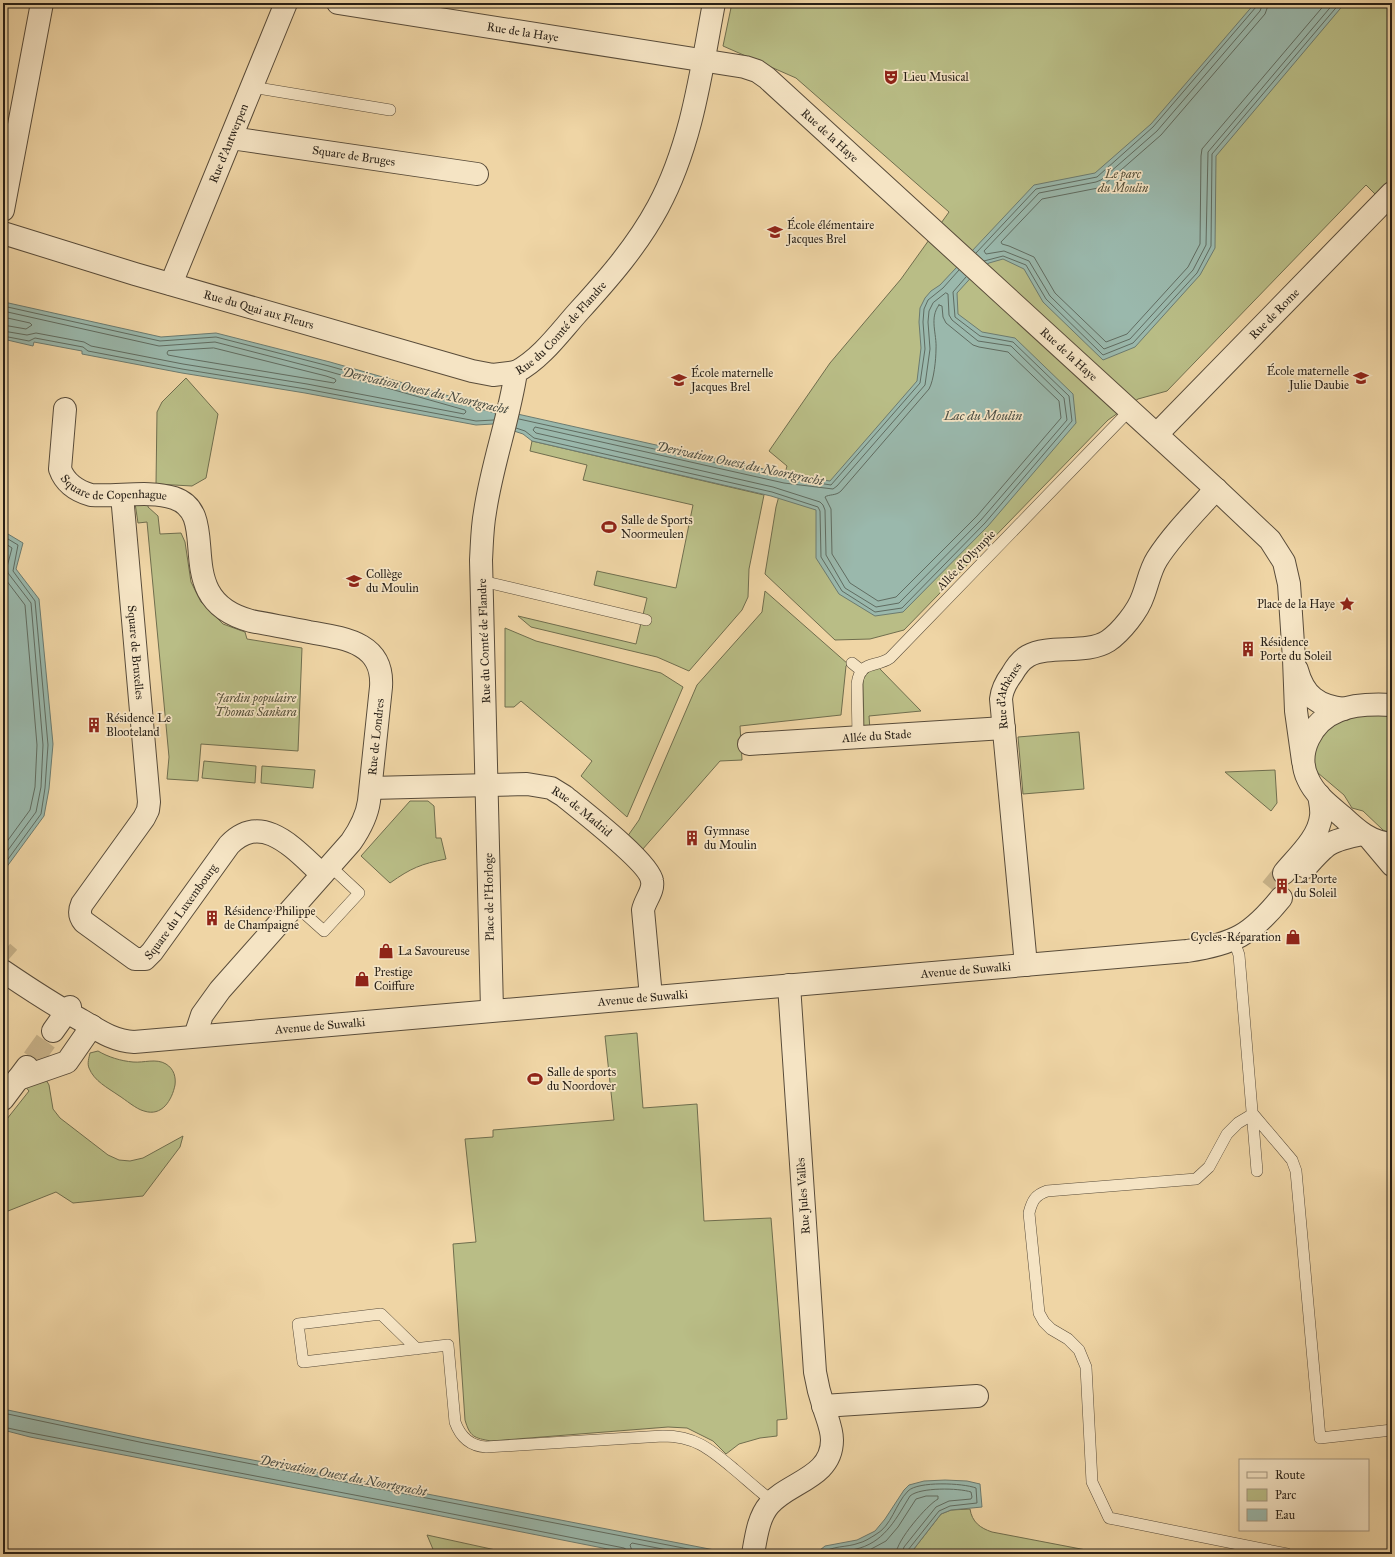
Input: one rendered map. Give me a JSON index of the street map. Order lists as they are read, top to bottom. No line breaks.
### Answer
{"streets":{"street":["Rue de la Haye","Rue d'Antwerpen","Square de Bruges","Rue du Quai aux Fleurs","Rue de Rome","Rue du Comté de Flandre","Square de Copenhague","Square de Bruxelles","Rue d'Athènes","Allée du Stade","Rue de Londres","Rue de Madrid","Place de l'Horloge","Square du Luxembourg","Avenue de Suwalki","Rue Jules Vallès"],"lane":["Allée d'Olympie"]},"crossings":[["Rue de la Haye","Rue de Rome"],["Rue de la Haye","Rue du Comté de Flandre"],["Rue de la Haye","Allée d'Olympie"],["Rue de la Haye","Rue d'Athènes"],["Rue d'Antwerpen","Square de Bruges"],["Rue d'Antwerpen","Rue du Quai aux Fleurs"],["Rue du Quai aux Fleurs","Rue du Comté de Flandre"],["Rue du Comté de Flandre","Rue de Madrid"],["Rue du Comté de Flandre","Place de l'Horloge"],["Square de Copenhague","Square de Bruxelles"],["Square de Copenhague","Rue de Londres"],["Square de Bruxelles","Square du Luxembourg"],["Rue d'Athènes","Allée du Stade"],["Rue d'Athènes","Avenue de Suwalki"],["Rue de Londres","Rue de Madrid"],["Rue de Londres","Square du Luxembourg"],["Rue de Londres","Avenue de Suwalki"],["Rue de Madrid","Place de l'Horloge"],["Rue de Madrid","Avenue de Suwalki"],["Place de l'Horloge","Avenue de Suwalki"],["Avenue de Suwalki","Rue Jules Vallès"]],"water":["Derivation Ouest du Noortgracht","Lac du Moulin"],"parks":["Le parc du Moulin","Jardin populaire Thomas Sankara"],"places":{"theatre":["Lieu Musical"],"school or university":["École élémentaire Jacques Brel","École maternelle Julie Daubie","École maternelle Jacques Brel","Collège du Moulin"],"sports":["Salle de Sports Noormeulen","Salle de sports du Noordover"],"place":["Place de la Haye"],"building":["Résidence Porte du Soleil","Résidence Le Blooteland","Gymnase du Moulin","La Porte du Soleil","Résidence Philippe de Champaigne"],"shop":["Cycles-Réparation","La Savoureuse","Prestige Coiffure"]},"legend":["Route","Parc","Eau"]}
